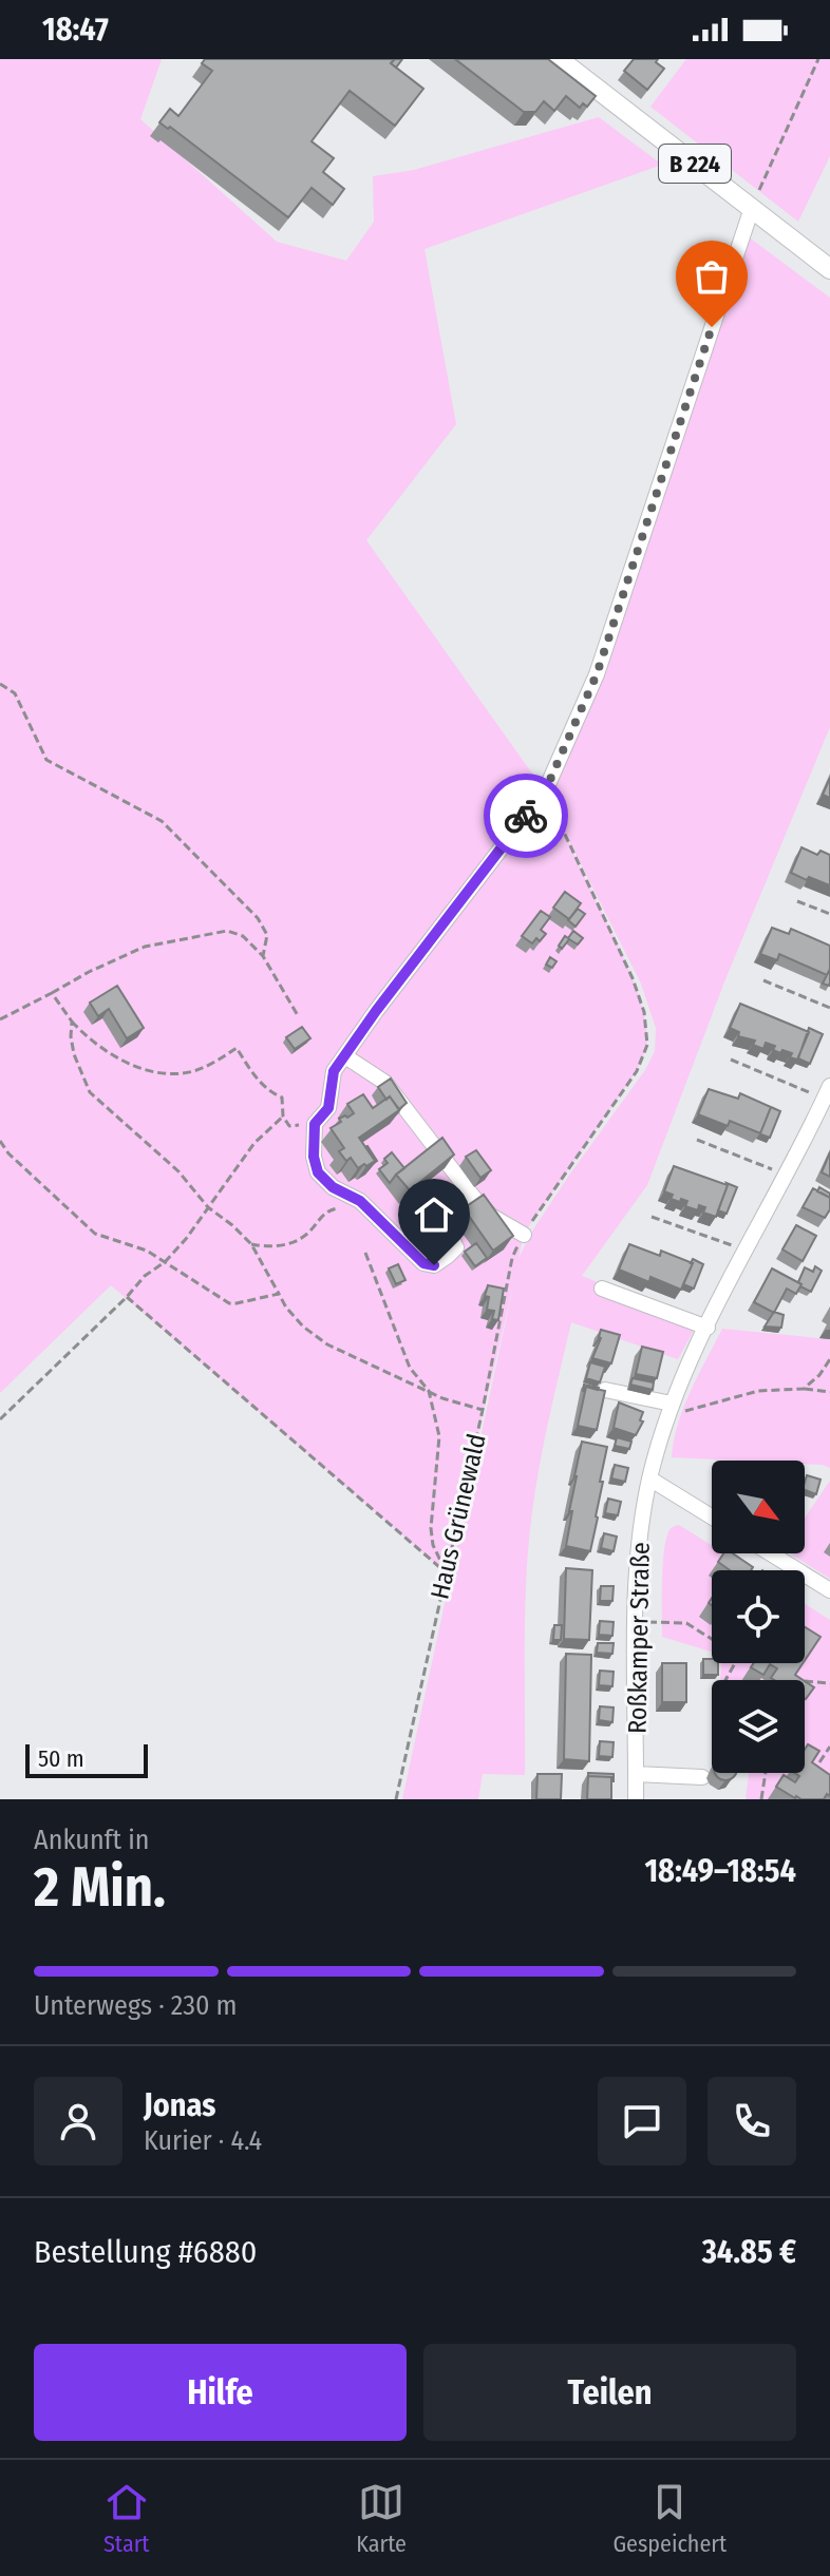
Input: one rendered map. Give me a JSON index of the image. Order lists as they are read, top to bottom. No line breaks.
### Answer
{"streets":{"main road":["B 224"],"street":["Roßkamper Straße"],"path":["Haus Grünewald"]},"scale_bar":"50 m","north":"bottom right","page":{"status":"18:47","scale":"50 m","heading":["2 Min.","Ankunft in","18:49–18:54"],"panel":["Jonas","Kurier · 4.4","Bestellung #6880","34.85 €"],"bar":"Unterwegs · 230 m","buttons":["Hilfe","Teilen"],"tabs":["Start","Karte","Gespeichert"]}}
